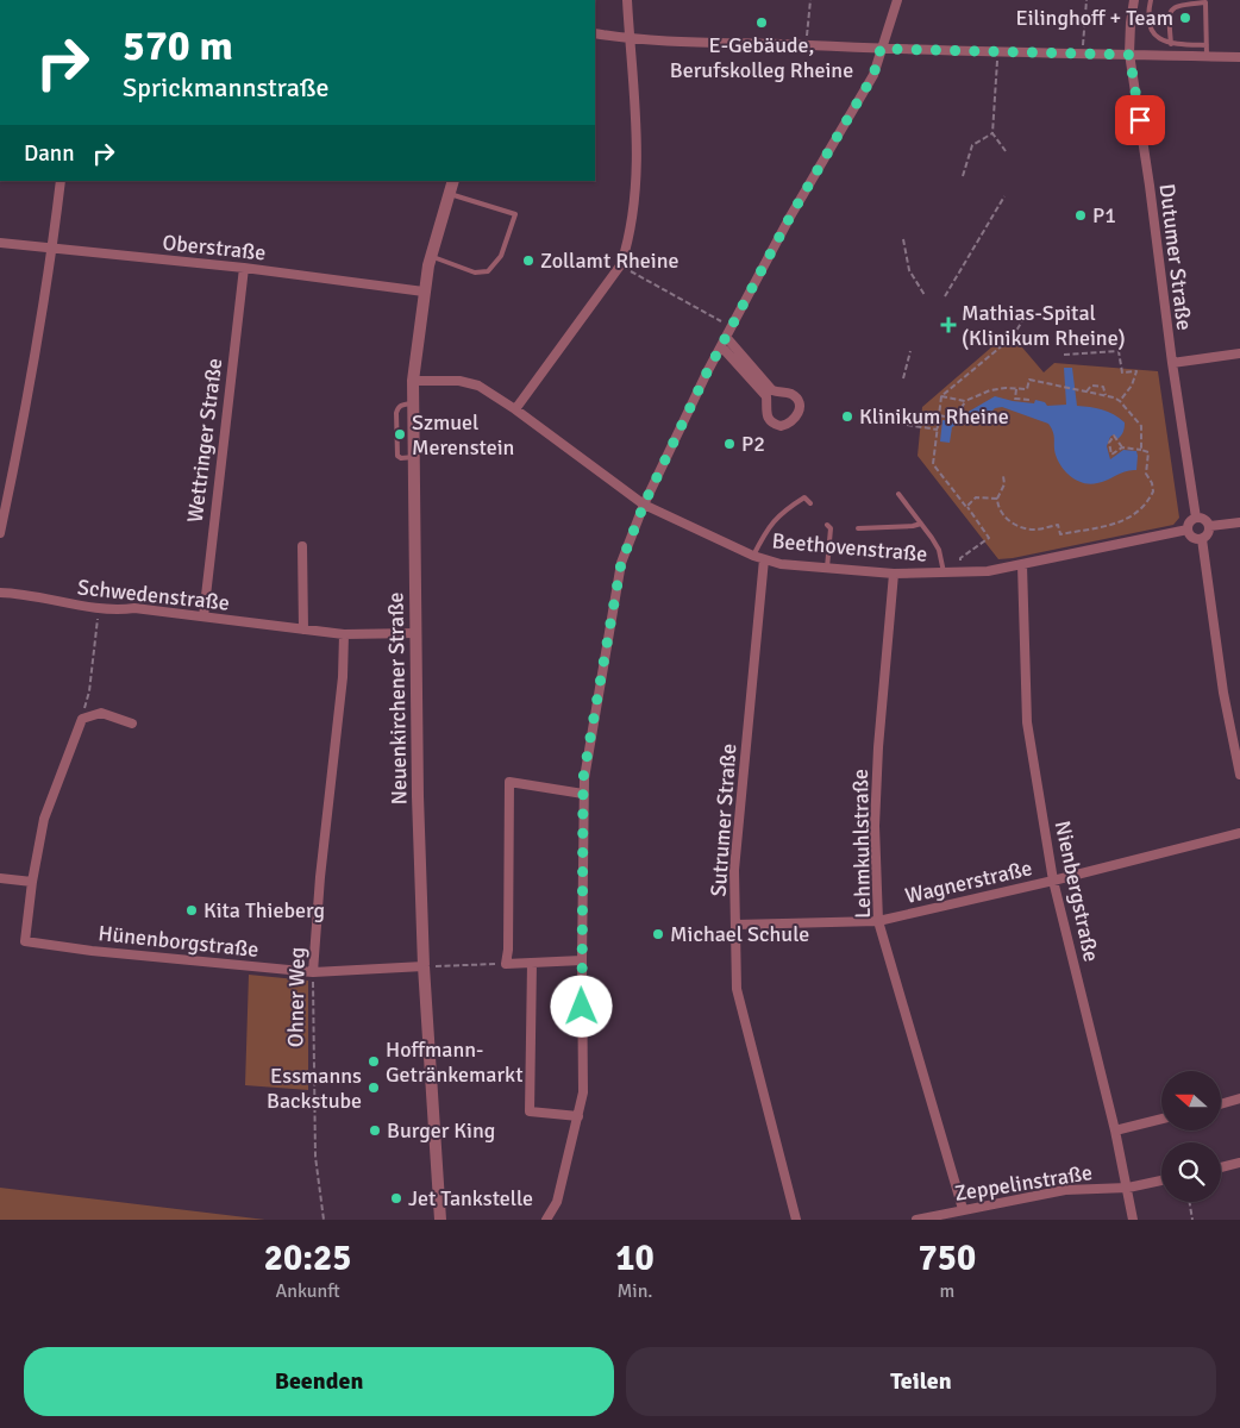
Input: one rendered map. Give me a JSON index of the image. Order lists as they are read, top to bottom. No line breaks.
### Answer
{"streets":{"street":["Oberstraße","Dutumer Straße","Wettringer Straße","Beethovenstraße","Schwedenstraße","Neuenkirchener Straße","Sutrumer Straße","Lehmkuhlstraße","Wagnerstraße","Nienbergstraße","Hünenborgstraße","Ohner Weg","Zeppelinstraße"]},"crossings":[["Oberstraße","Wettringer Straße"],["Oberstraße","Neuenkirchener Straße"],["Dutumer Straße","Beethovenstraße"],["Wettringer Straße","Schwedenstraße"],["Beethovenstraße","Neuenkirchener Straße"],["Beethovenstraße","Sutrumer Straße"],["Beethovenstraße","Lehmkuhlstraße"],["Beethovenstraße","Nienbergstraße"],["Schwedenstraße","Neuenkirchener Straße"],["Schwedenstraße","Ohner Weg"],["Neuenkirchener Straße","Hünenborgstraße"],["Sutrumer Straße","Wagnerstraße"],["Lehmkuhlstraße","Wagnerstraße"],["Lehmkuhlstraße","Zeppelinstraße"],["Wagnerstraße","Nienbergstraße"],["Nienbergstraße","Zeppelinstraße"],["Hünenborgstraße","Ohner Weg"]],"places":{"other":["Eilinghoff + Team","E-Gebäude, Berufskolleg Rheine","P1","Zollamt Rheine","Klinikum Rheine","Szmuel Merenstein","P2","Kita Thieberg","Michael Schule","Hoffmann- Getränkemarkt","Essmanns Backstube","Burger King","Jet Tankstelle"],"health":["Mathias-Spital (Klinikum Rheine)"]},"north":"left","page":{"turn":["570 m","Sprickmannstraße"],"then":"Dann","eta":["20:25","Ankunft","10","Min.","750","m"],"buttons":["Beenden","Teilen"]}}
